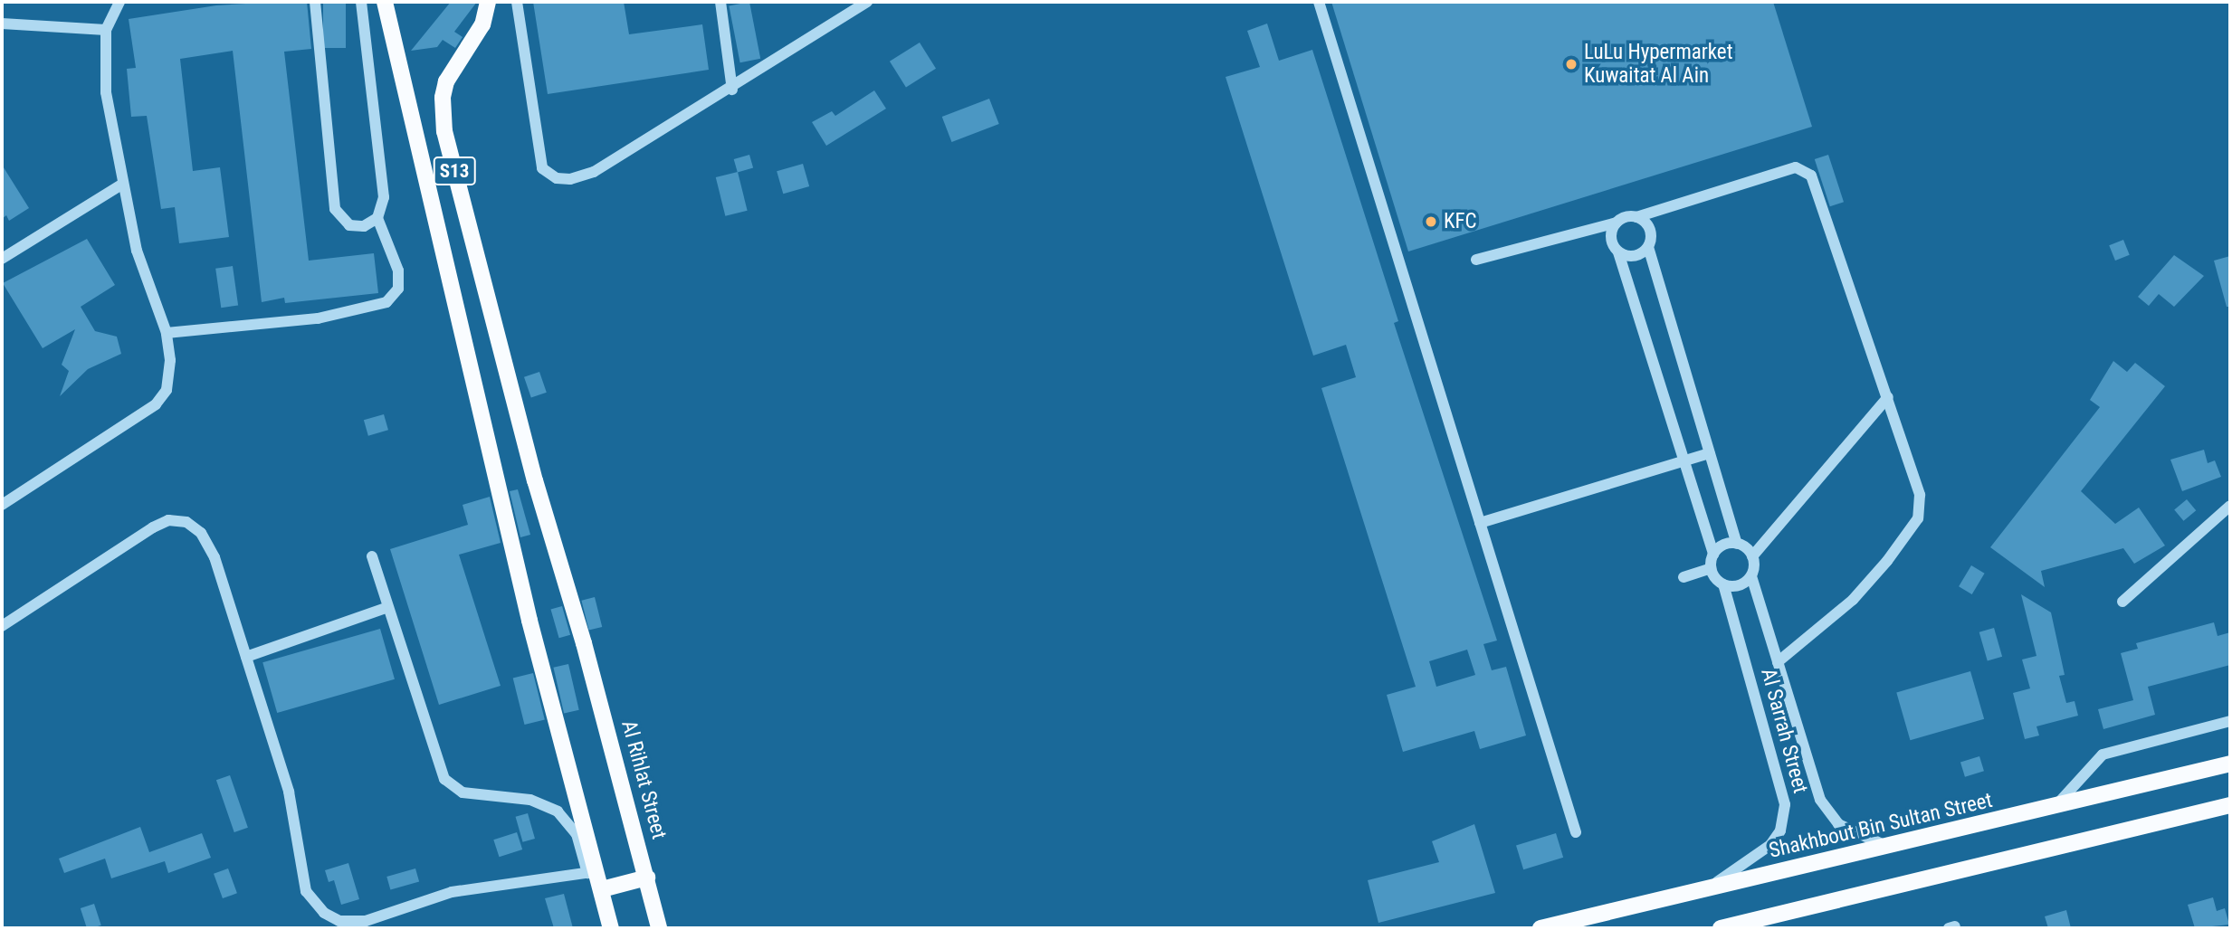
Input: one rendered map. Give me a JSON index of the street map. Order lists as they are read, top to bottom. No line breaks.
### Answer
{"streets":{"main road":["S13","Al Rihlat Street","Shakhbout Bin Sultan Street"],"street":["Al Sarrah Street"]},"crossings":[["Al Sarrah Street","Shakhbout Bin Sultan Street"]],"places":["LuLu Hypermarket Kuwaitat Al Ain","KFC"]}
